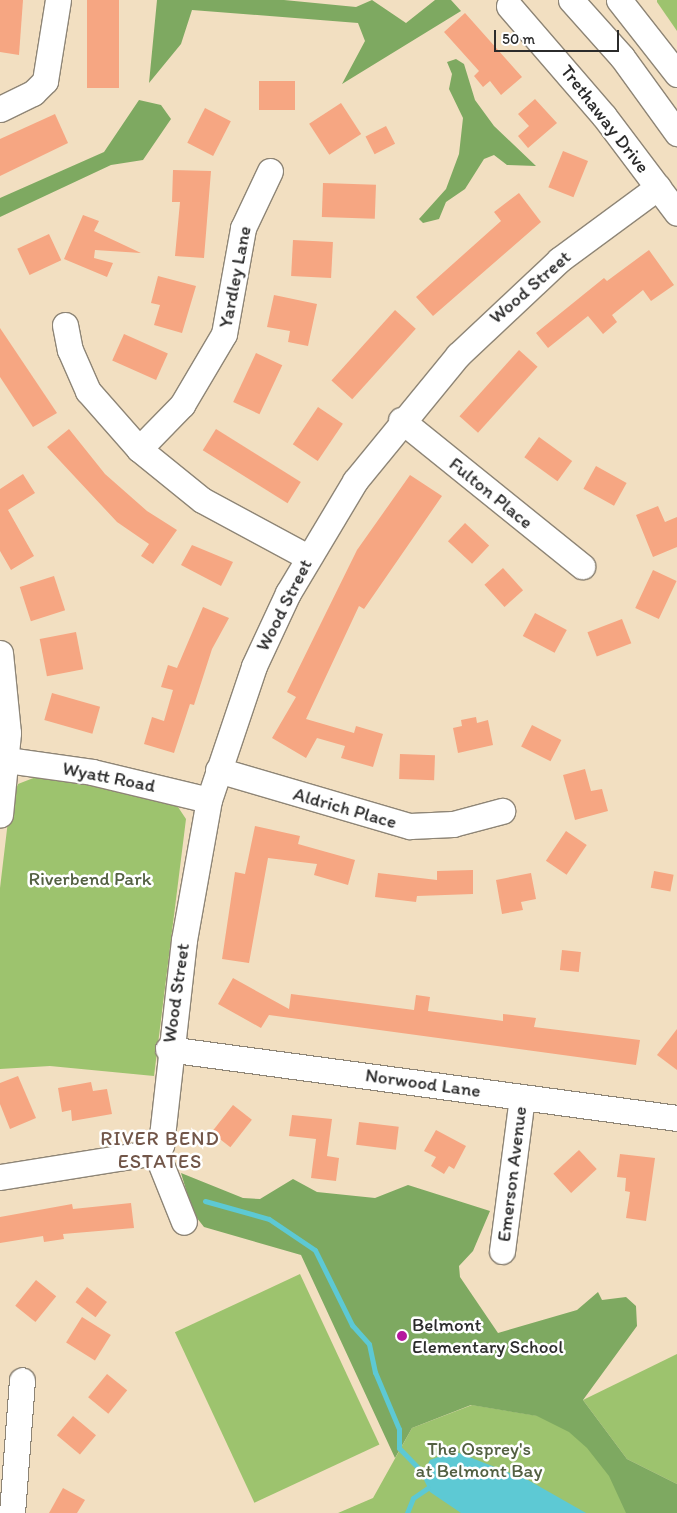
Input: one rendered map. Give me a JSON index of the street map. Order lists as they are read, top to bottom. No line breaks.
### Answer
{"streets":{"street":["Trethaway Drive","Yardley Lane","Wood Street","Fulton Place","Wyatt Road","Aldrich Place","Norwood Lane","Emerson Avenue"]},"crossings":[["Trethaway Drive","Wood Street"],["Wood Street","Fulton Place"],["Wood Street","Wyatt Road"],["Wood Street","Aldrich Place"],["Wood Street","Norwood Lane"],["Norwood Lane","Emerson Avenue"]],"districts":["RIVER BEND ESTATES"],"parks":["Riverbend Park","The Osprey's at Belmont Bay"],"places":["Belmont Elementary School"],"scale_bar":"50 m"}
